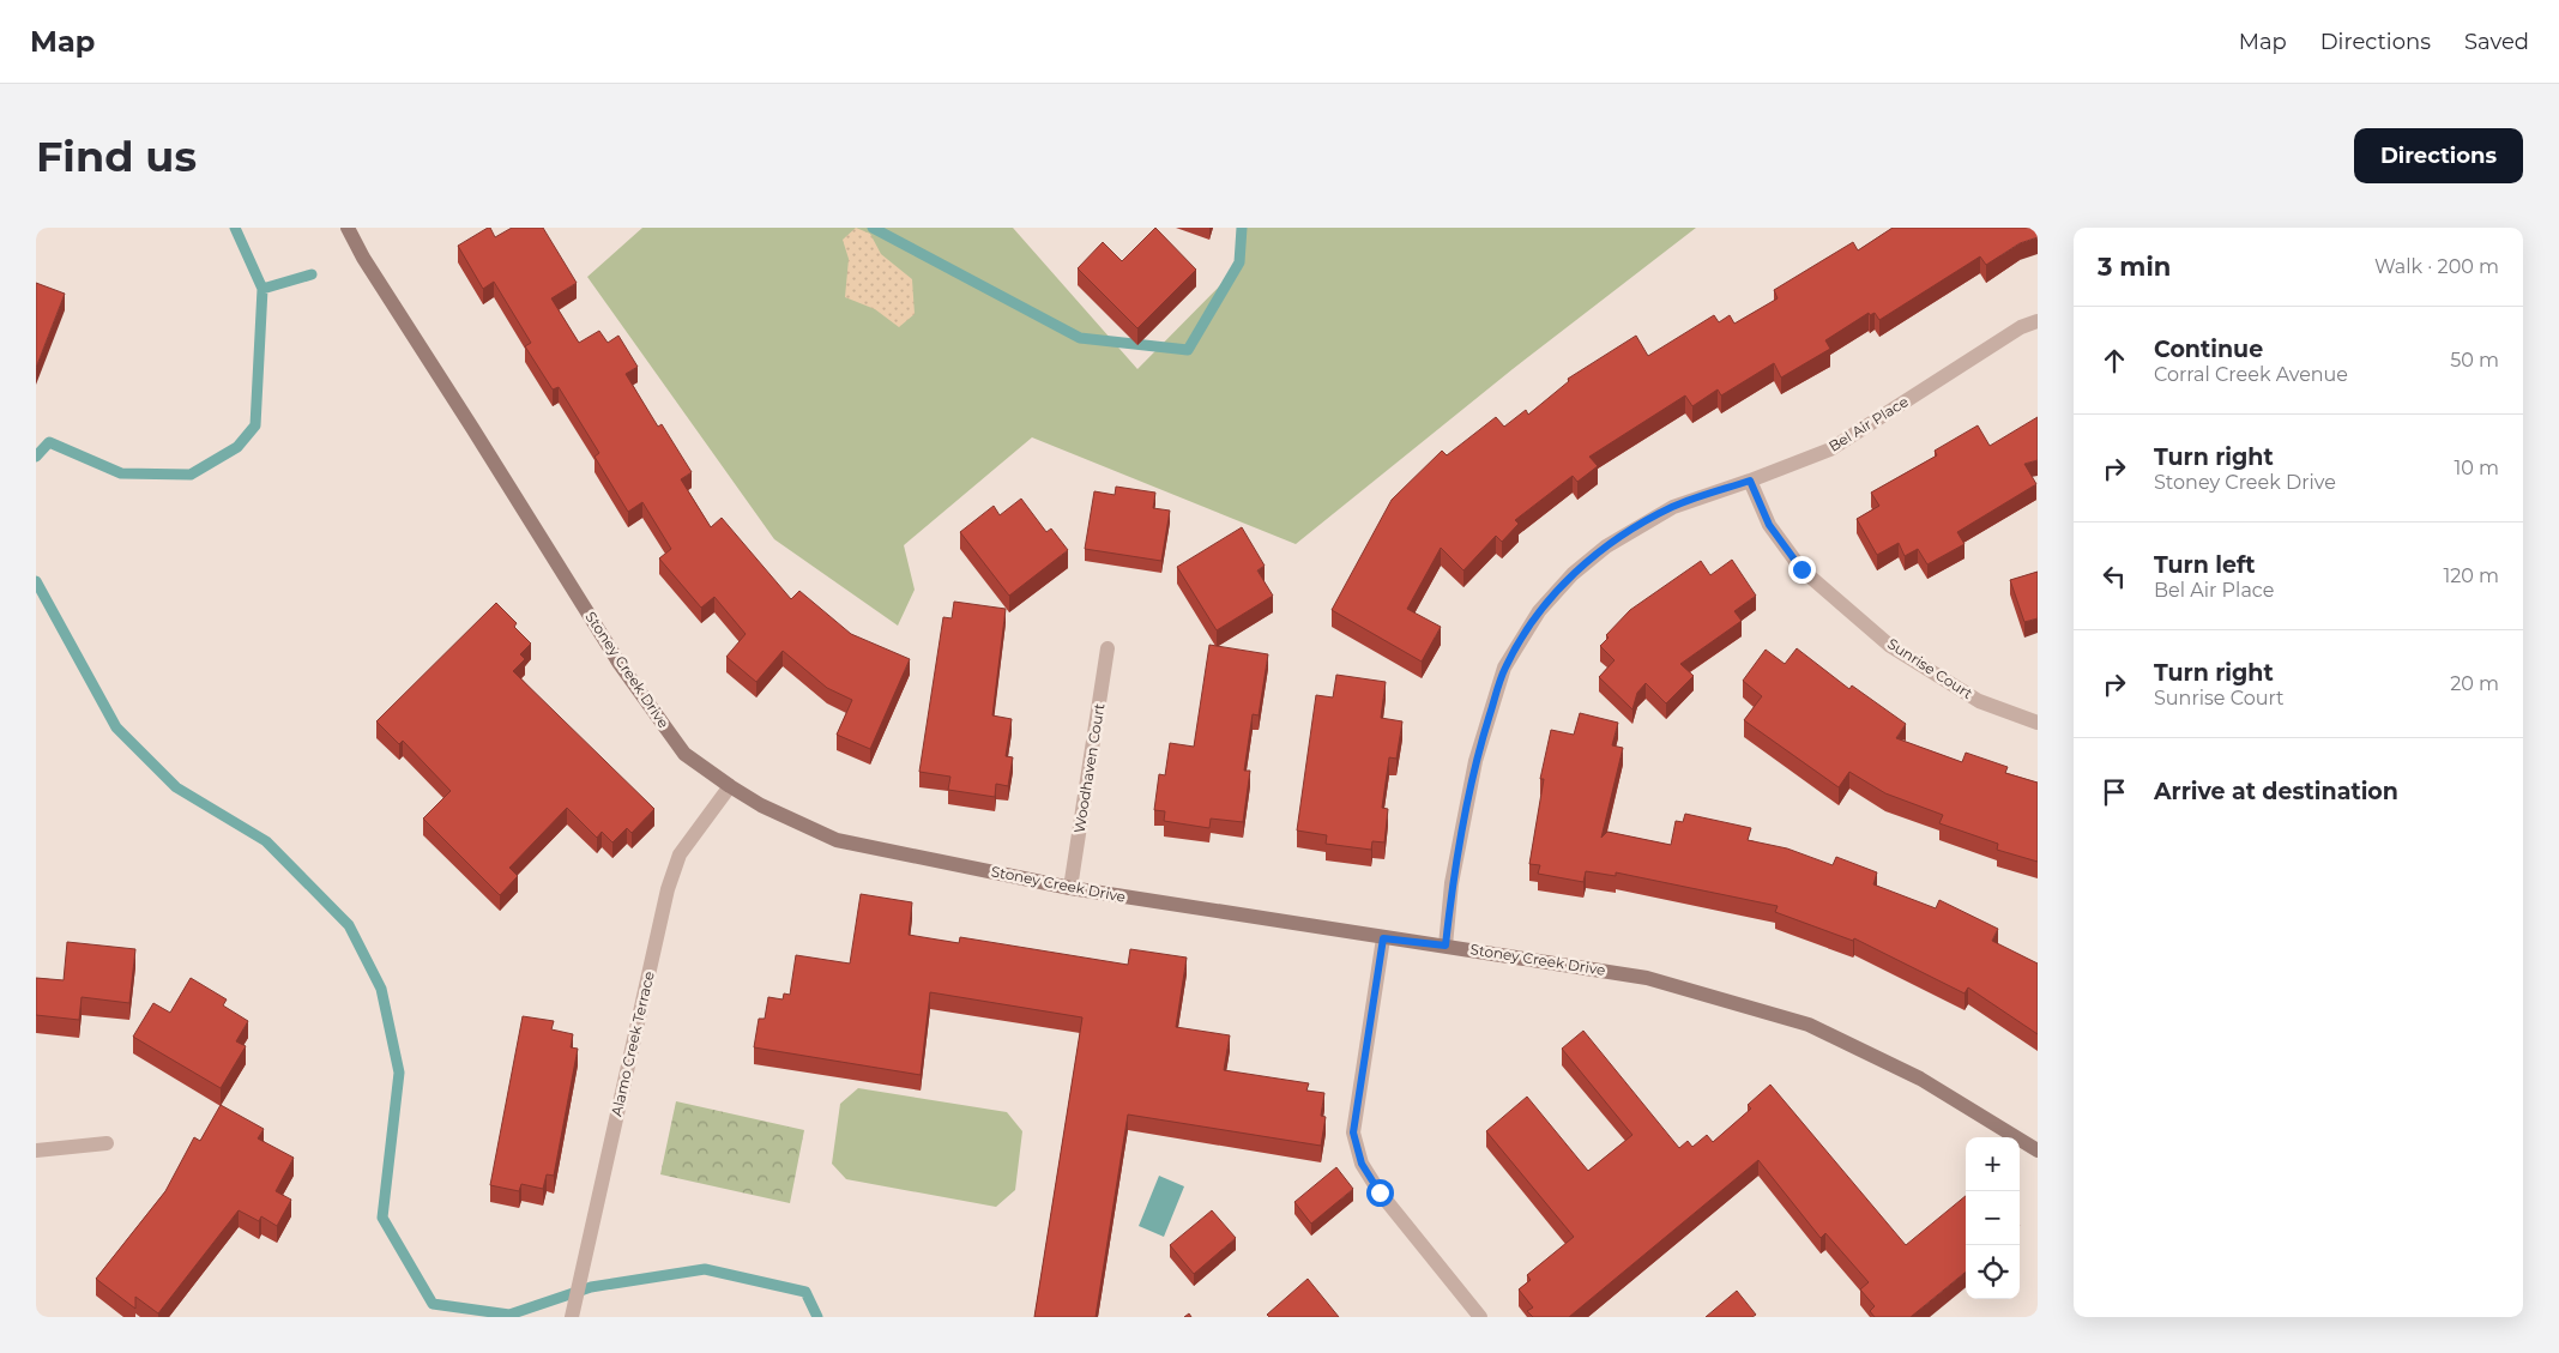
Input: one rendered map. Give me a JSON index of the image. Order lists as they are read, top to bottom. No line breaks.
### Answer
{"streets":{"street":["Bel Air Place","Sunrise Court","Stoney Creek Drive","Woodhaven Court","Alamo Creek Terrace"]},"crossings":[["Bel Air Place","Sunrise Court"],["Bel Air Place","Stoney Creek Drive"],["Stoney Creek Drive","Woodhaven Court"],["Stoney Creek Drive","Alamo Creek Terrace"]],"page":{"header":"Map","nav":["Map","Directions","Saved"],"buttons":"Directions","title":"Find us","heading":["3 min","Walk · 200 m"],"list":[["Continue","Corral Creek Avenue","50 m"],["Turn right","Stoney Creek Drive","10 m"],["Turn left","Bel Air Place","120 m"],["Turn right","Sunrise Court","20 m"],"Arrive at destination"],"map_buttons":["+","−"]}}
